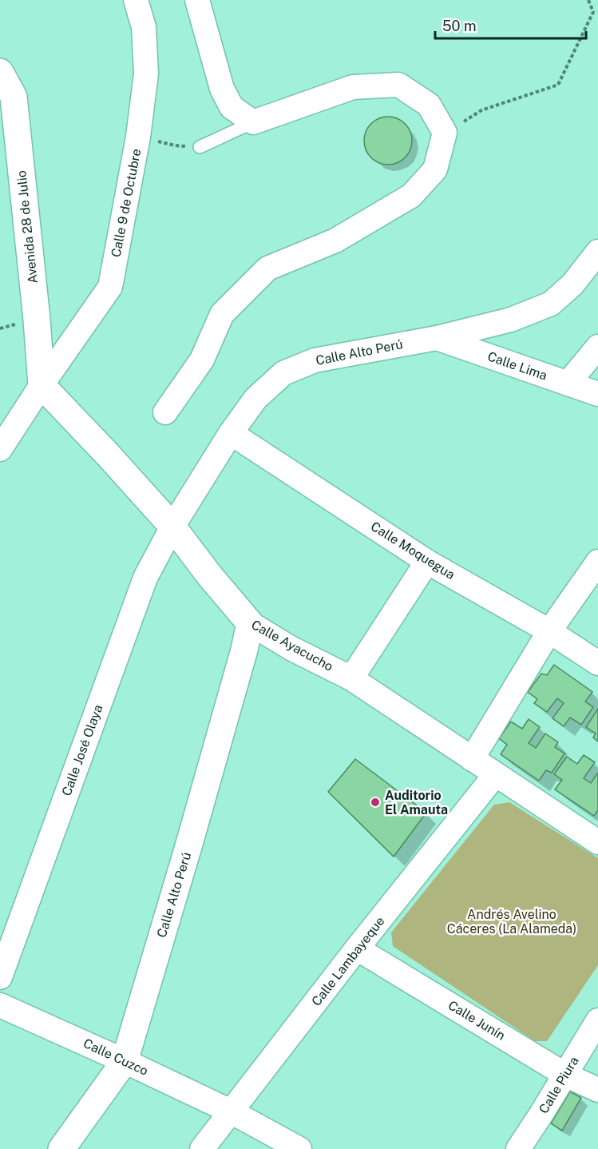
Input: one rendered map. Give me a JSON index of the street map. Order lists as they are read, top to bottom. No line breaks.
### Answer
{"streets":{"street":["Calle 9 de Octubre","Avenida 28 de Julio","Calle Alto Perú","Calle Lima","Calle Moquegua","Calle Ayacucho","Calle José Olaya","Calle Lambayeque","Calle Junín","Calle Cuzco","Calle Piura"]},"crossings":[["Calle 9 de Octubre","Avenida 28 de Julio"],["Calle 9 de Octubre","Calle Ayacucho"],["Avenida 28 de Julio","Calle Ayacucho"],["Calle Alto Perú","Calle Lima"],["Calle Alto Perú","Calle Moquegua"],["Calle Alto Perú","Calle Ayacucho"],["Calle Alto Perú","Calle José Olaya"],["Calle Alto Perú","Calle Cuzco"],["Calle Ayacucho","Calle José Olaya"],["Calle Ayacucho","Calle Lambayeque"],["Calle Lambayeque","Calle Junín"],["Calle Lambayeque","Calle Cuzco"],["Calle Junín","Calle Piura"]],"parks":["Andrés Avelino Cáceres (La Alameda)"],"places":["Auditorio El Amauta"],"scale_bar":"50 m"}
